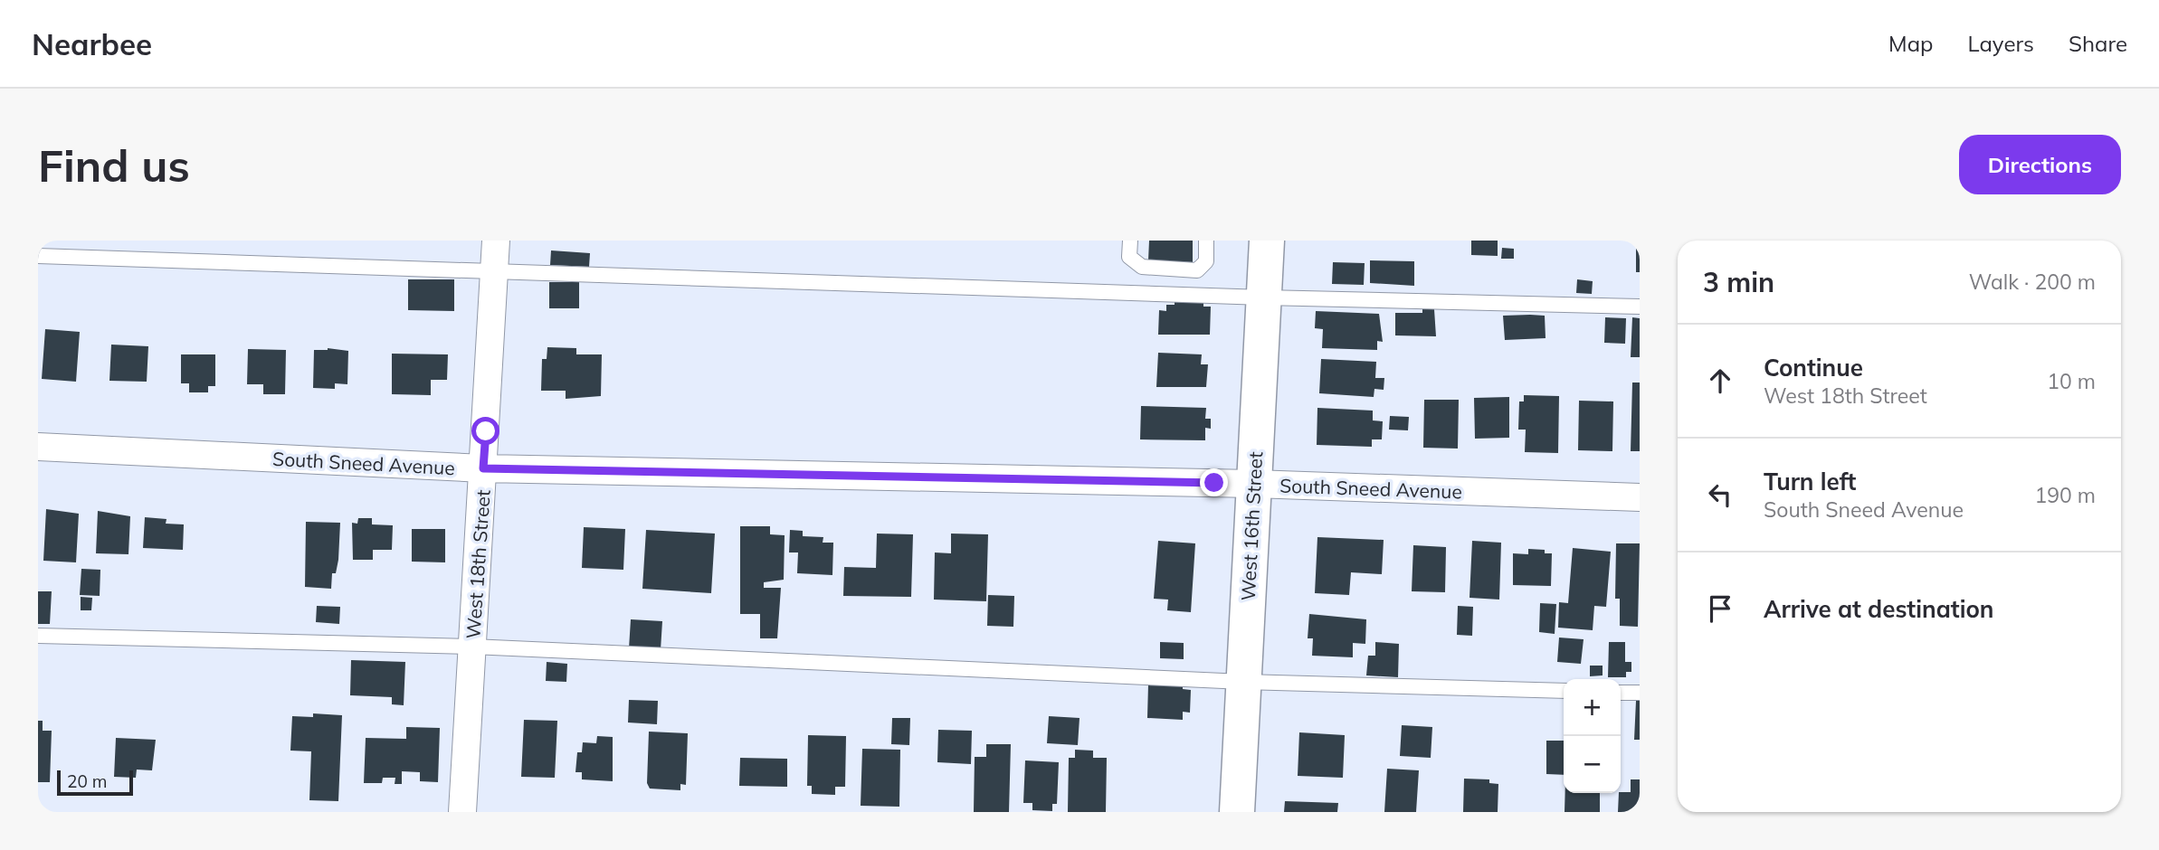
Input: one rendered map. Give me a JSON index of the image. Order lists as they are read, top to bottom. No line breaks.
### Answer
{"streets":{"main road":["West 16th Street"],"street":["South Sneed Avenue","West 18th Street"]},"crossings":[["South Sneed Avenue","West 16th Street"],["South Sneed Avenue","West 18th Street"]],"scale_bar":"20 m","page":{"header":"Nearbee","nav":["Map","Layers","Share"],"buttons":"Directions","title":"Find us","heading":["3 min","Walk · 200 m"],"list":[["Continue","West 18th Street","10 m"],["Turn left","South Sneed Avenue","190 m"],"Arrive at destination"],"map_buttons":["+","−"],"scale":"20 m"}}
